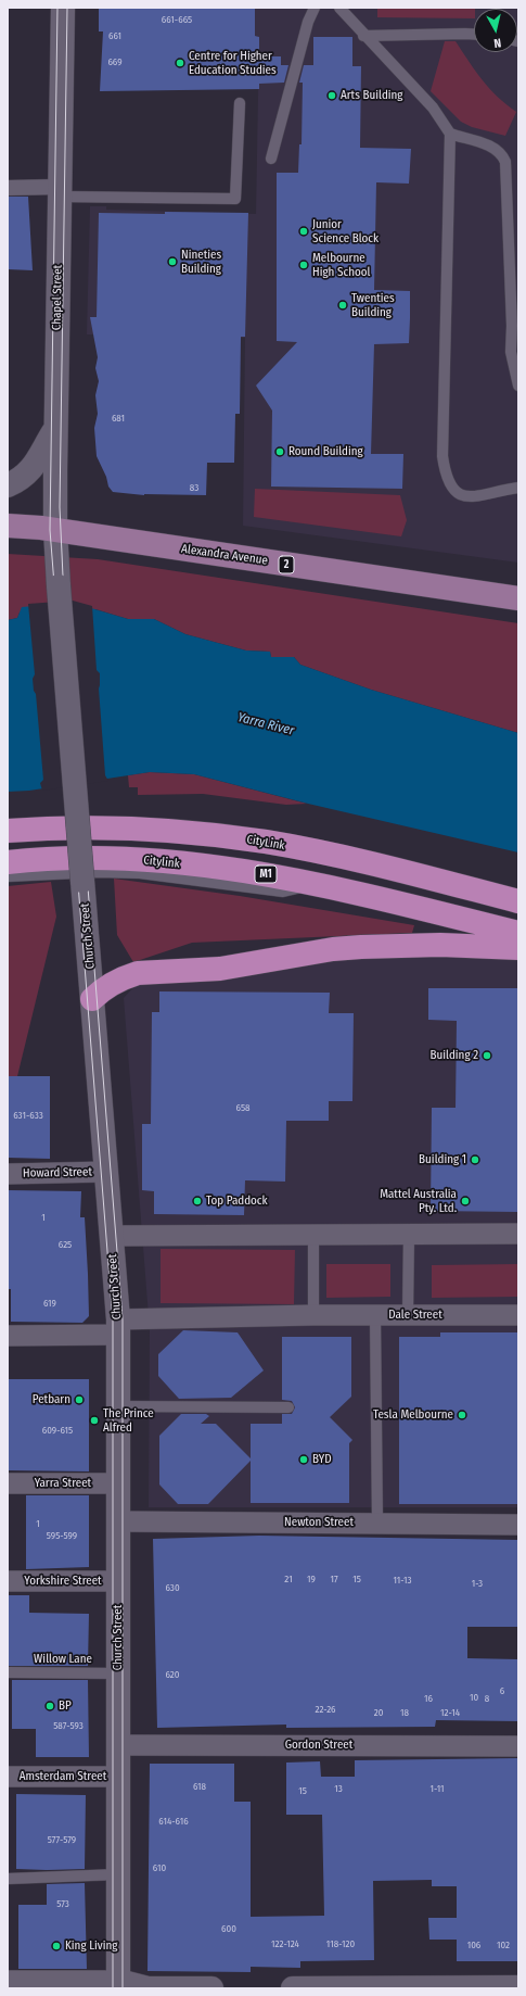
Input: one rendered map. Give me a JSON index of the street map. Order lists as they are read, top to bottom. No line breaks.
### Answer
{"streets":{"highway":["CityLink","M1"],"main road":["Chapel Street","Alexandra Avenue","2","Church Street"],"street":["Howard Street","Dale Street","Yarra Street","Newton Street","Yorkshire Street","Gordon Street","Amsterdam Street"],"lane":["Citylink","Willow Lane"]},"crossings":[["Chapel Street","Alexandra Avenue"],["Chapel Street","Church Street"],["Citylink","M1"],["Church Street","Howard Street"],["Church Street","Dale Street"],["Church Street","Yarra Street"],["Church Street","Newton Street"],["Church Street","Yorkshire Street"],["Church Street","Willow Lane"],["Church Street","Gordon Street"],["Church Street","Amsterdam Street"]],"water":["Yarra River"],"places":["Centre for Higher Education Studies","Arts Building","Junior Science Block","Nineties Building","Melbourne High School","Twenties Building","Round Building","Building 2","Building 1","Top Paddock","Mattel Australia Pty. Ltd.","Petbarn","Tesla Melbourne","The Prince Alfred","BYD","BP","King Living"],"house_numbers":["661-665","661","669","681","83","658","631-633","1","625","619","609-615","1","595-599","21","19","17","15","11-13","1-3","630","620","6","10","16","8","22-26","20","18","12-14","587-593","618","13","1-11","15","614-616","577-579","610","573","600","122-124","118-120","106","102"],"north":"bottom"}
